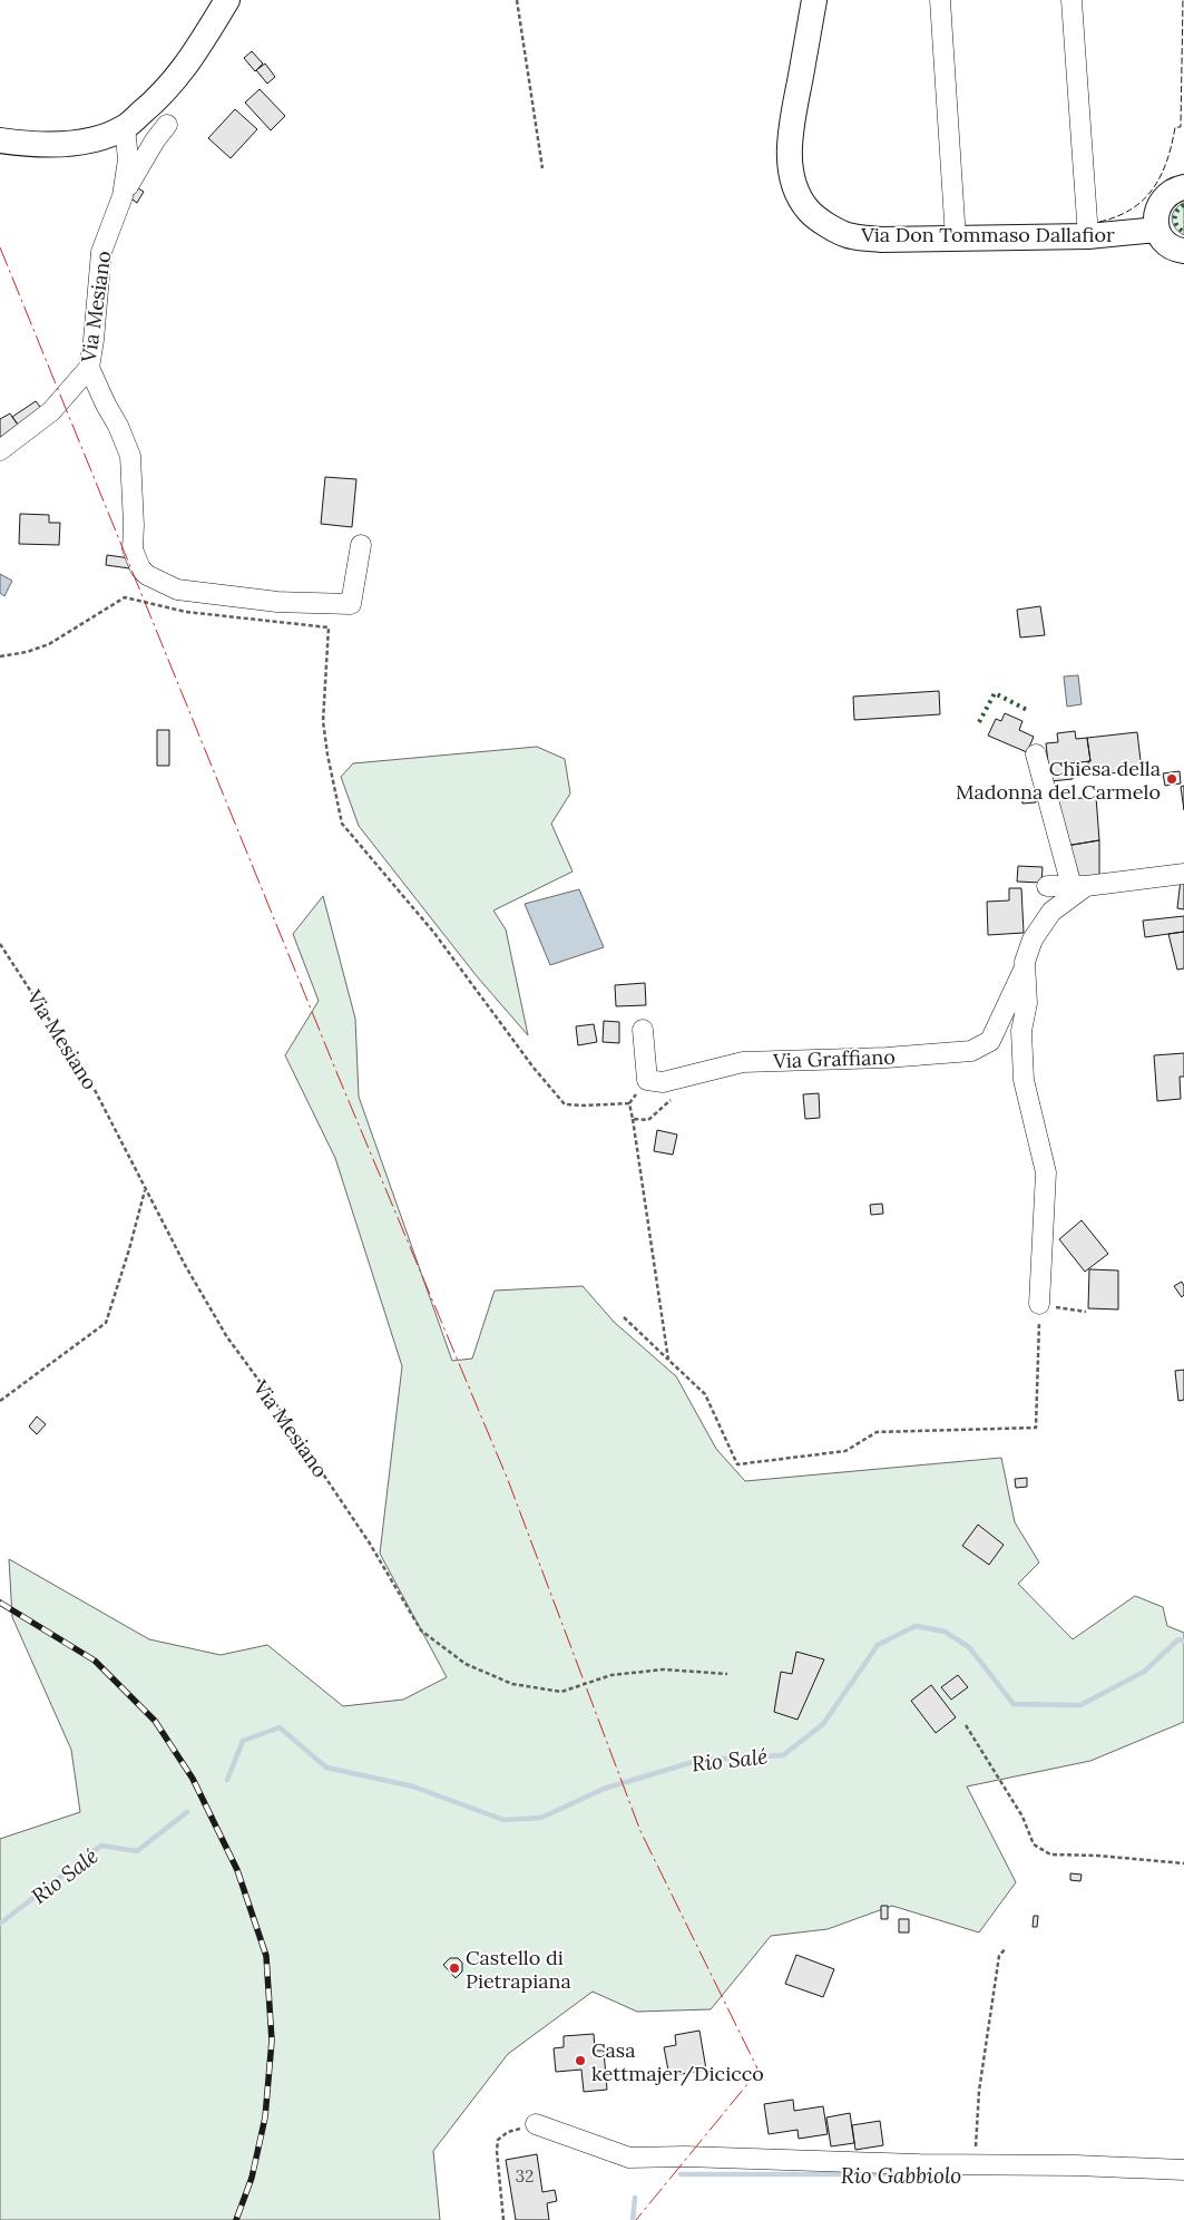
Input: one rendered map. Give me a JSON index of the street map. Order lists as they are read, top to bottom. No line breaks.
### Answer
{"streets":{"main road":["Via Don Tommaso Dallafior"],"street":["Via Mesiano","Via Graffiano"]},"water":["Rio Salé","Rio Gabbiolo"],"places":["Chiesa della Madonna del Carmelo","Castello di Pietrapiana","Casa kettmajer/Dicicco"],"house_numbers":["32"]}
